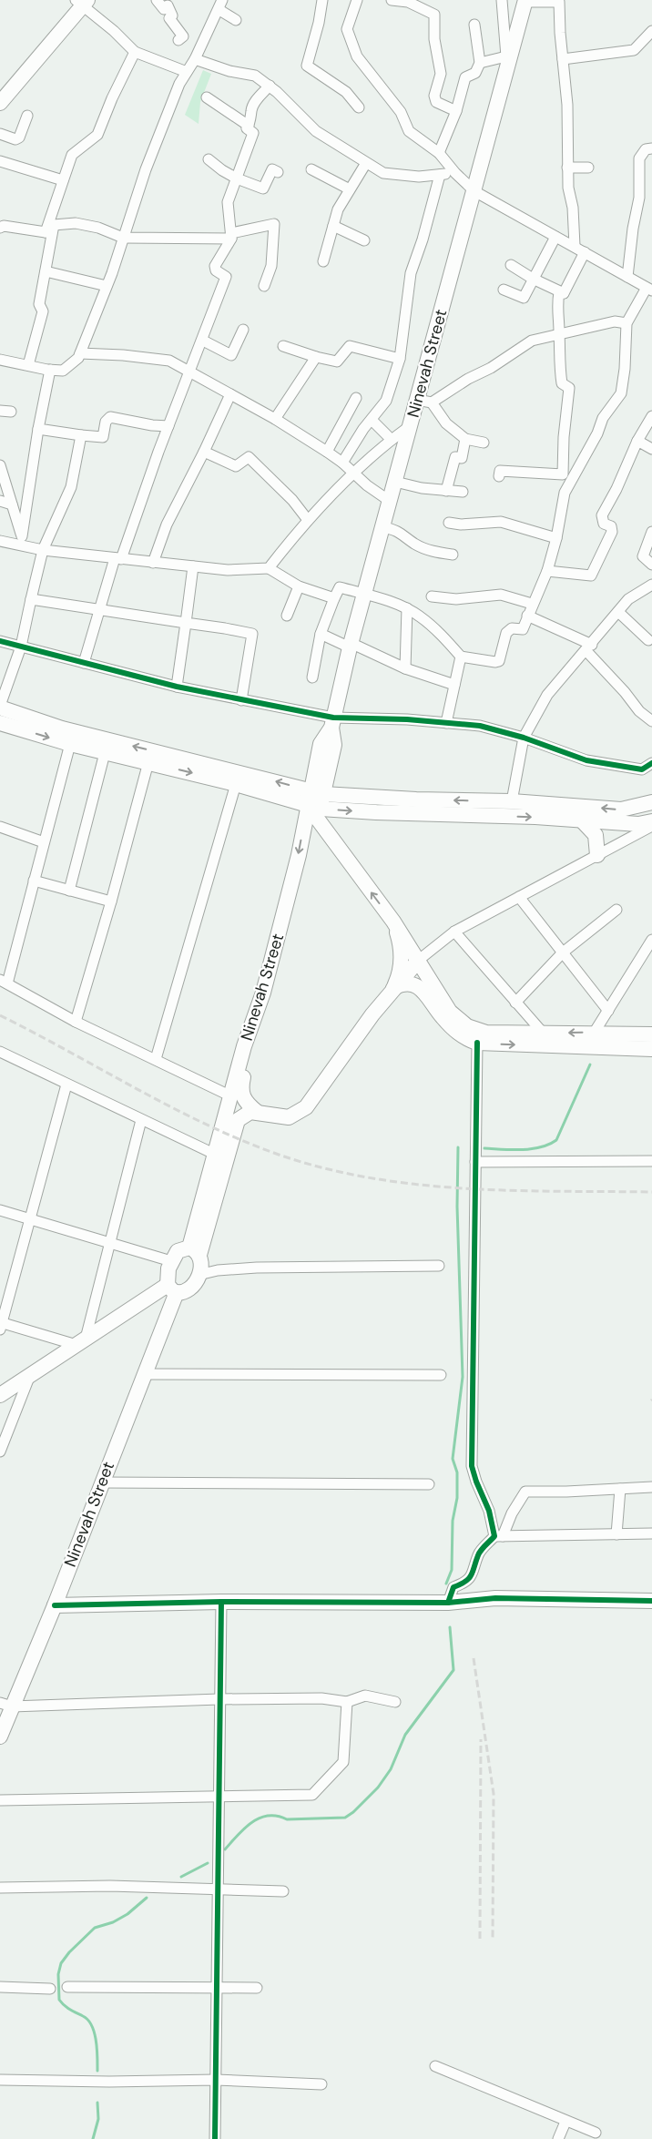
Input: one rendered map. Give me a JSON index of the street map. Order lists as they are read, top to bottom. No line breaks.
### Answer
{"streets":{"main road":["Ninevah Street"]}}
